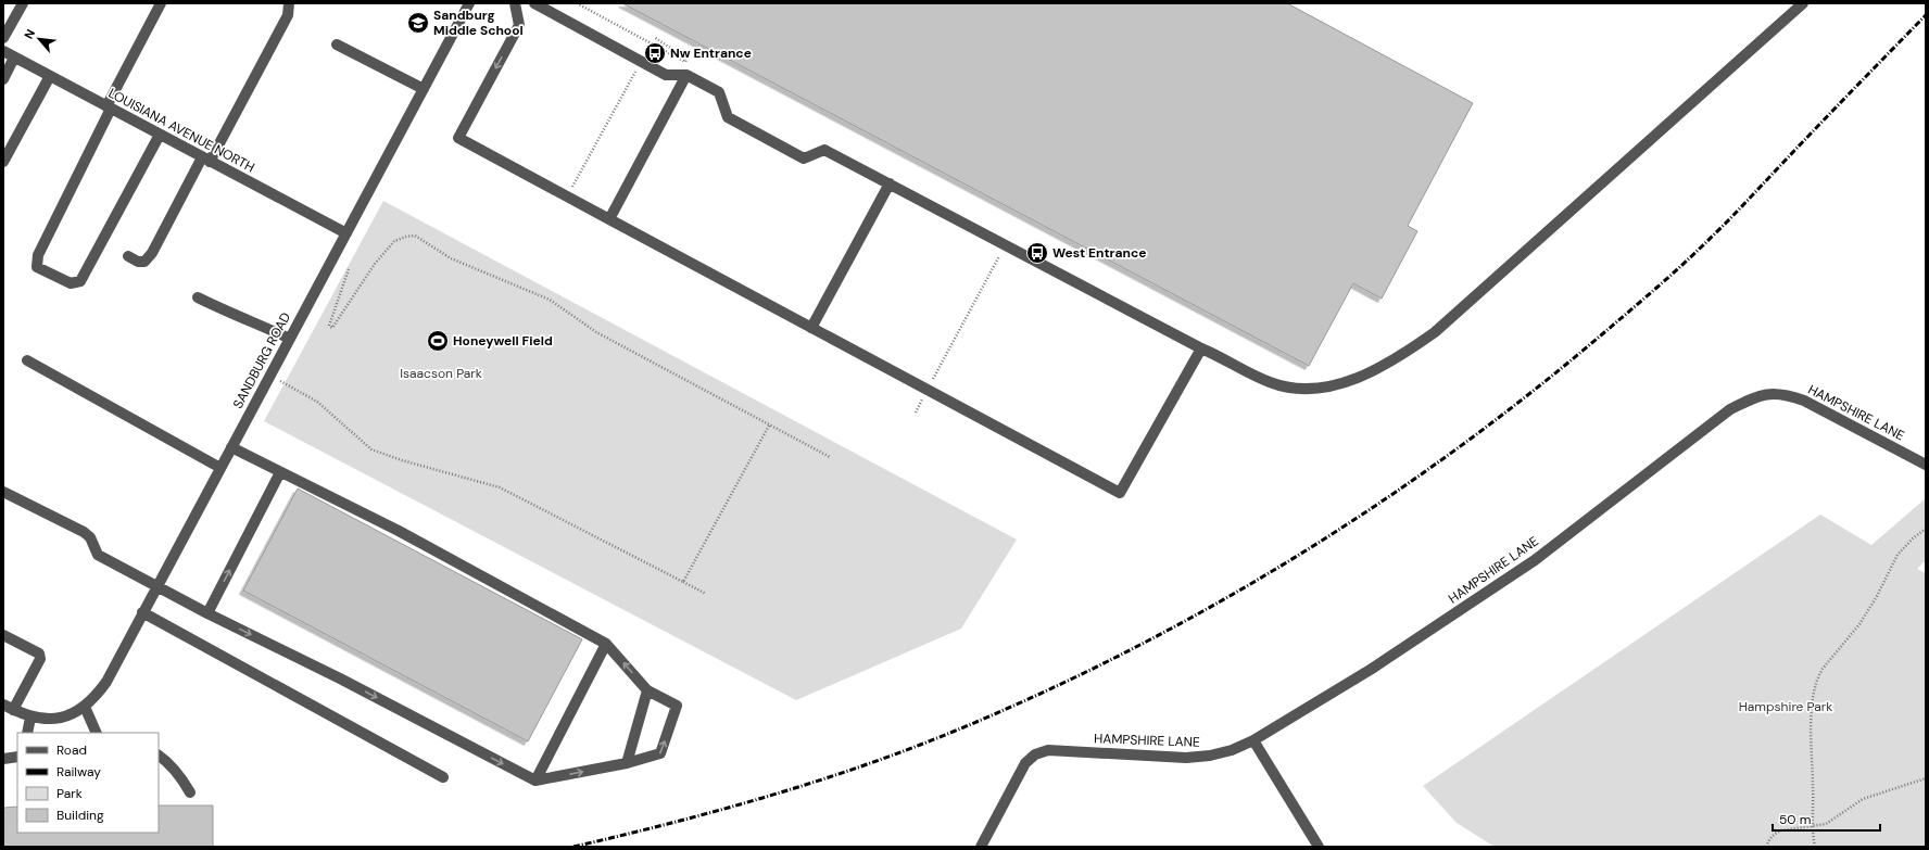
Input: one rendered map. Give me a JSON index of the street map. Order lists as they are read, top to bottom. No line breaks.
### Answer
{"streets":{"street":["LOUISIANA AVENUE NORTH","SANDBURG ROAD","HAMPSHIRE LANE"]},"crossings":[["LOUISIANA AVENUE NORTH","SANDBURG ROAD"]],"parks":["Isaacson Park","Hampshire Park"],"places":{"school or university":["Sandburg Middle School"],"bus stop":["Nw Entrance","West Entrance"],"sports":["Honeywell Field"]},"legend":["Road","Railway","Park","Building"],"scale_bar":"50 m","north":"top left"}
